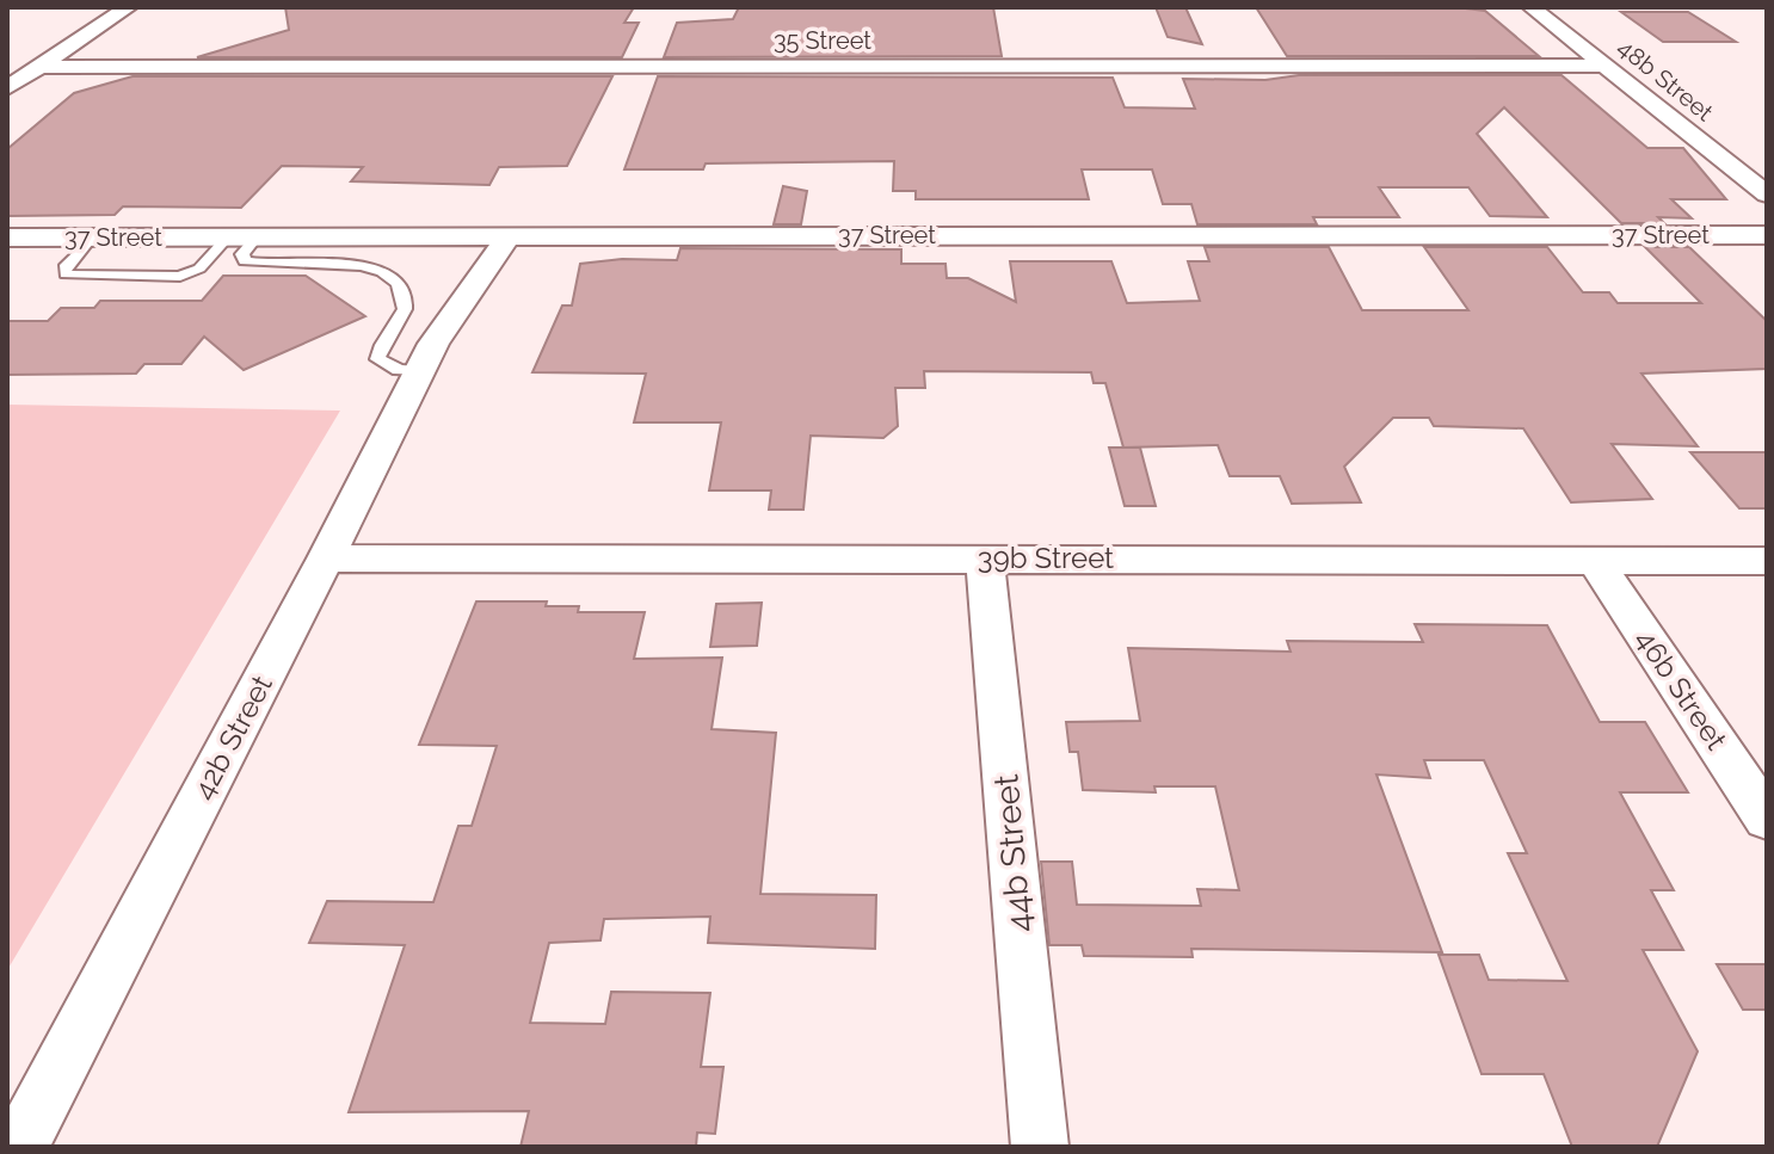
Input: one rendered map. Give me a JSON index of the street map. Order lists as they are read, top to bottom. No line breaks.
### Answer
{"streets":{"street":["35 Street","48b Street","37 Street","39b Street","46b Street","42b Street","44b Street"]},"crossings":[["35 Street","48b Street"],["37 Street","42b Street"],["39b Street","46b Street"],["39b Street","42b Street"],["39b Street","44b Street"]]}
